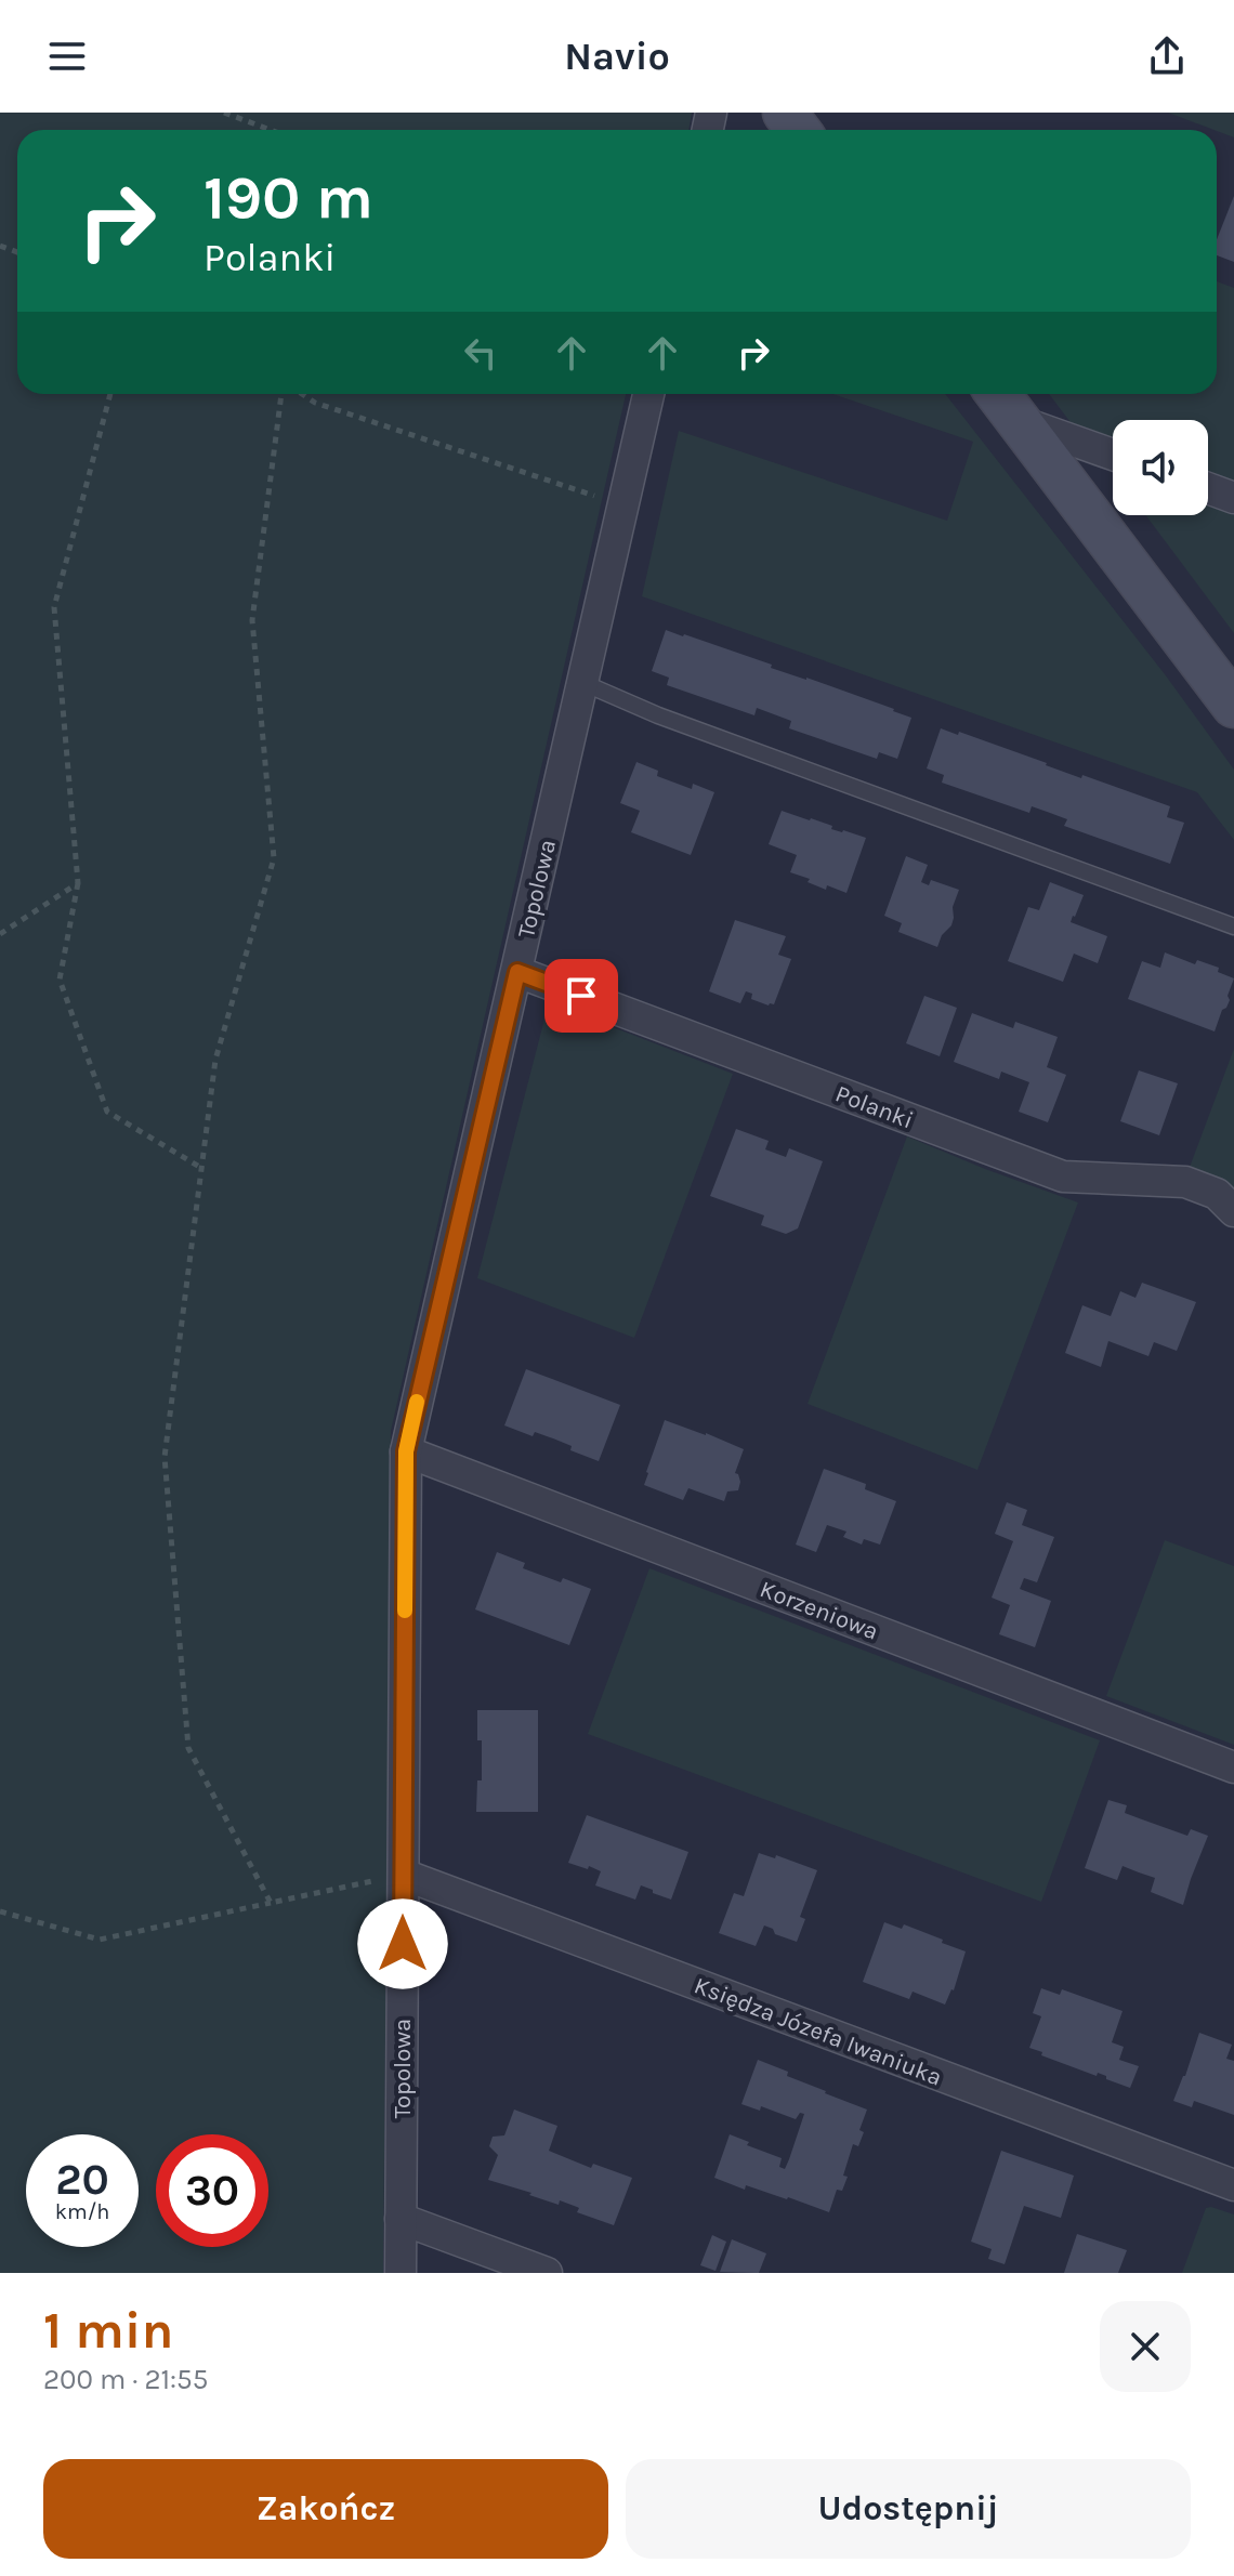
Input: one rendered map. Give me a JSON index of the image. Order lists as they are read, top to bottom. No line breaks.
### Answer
{"streets":{"street":["Topolowa","Polanki","Korzeniowa","Księdza Józefa Iwaniuka"]},"crossings":[["Topolowa","Polanki"],["Topolowa","Korzeniowa"],["Topolowa","Księdza Józefa Iwaniuka"]],"page":{"header":"Navio","turn":["190 m","Polanki"],"speed":"20 km/h","limit":"30","heading":["1 min","200 m · 21:55"],"buttons":["Zakończ","Udostępnij"]}}
